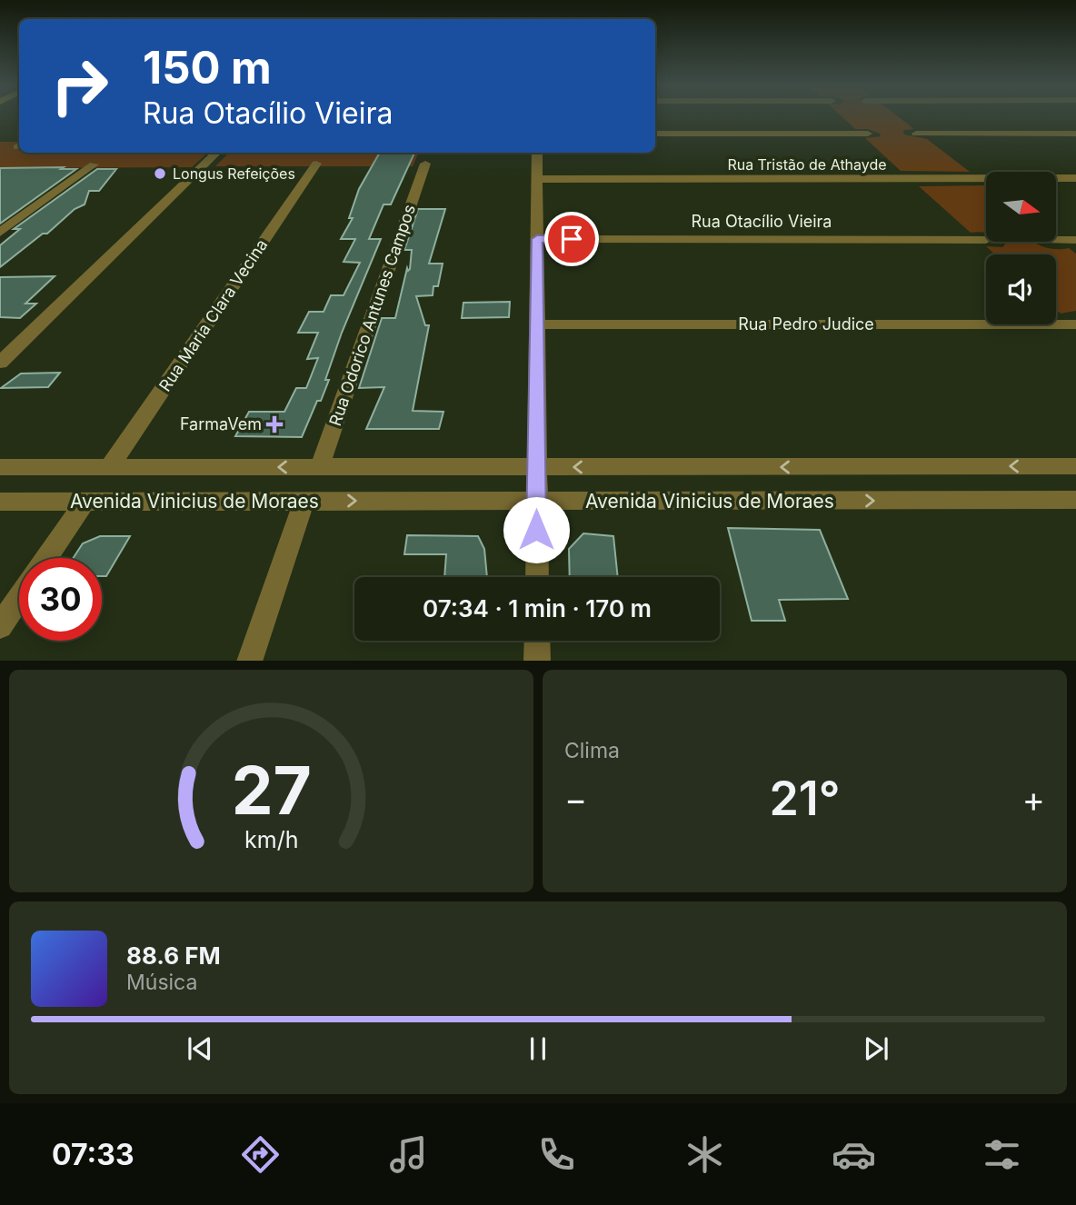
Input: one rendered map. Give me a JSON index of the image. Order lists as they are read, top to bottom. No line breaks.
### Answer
{"streets":{"street":["Rua Tristão de Athayde","Rua Otacílio Vieira","Rua Maria Clara Vecina","Rua Odorico Antunes Campos","Rua Pedro Judice","Avenida Vinicius de Moraes"]},"crossings":[["Rua Maria Clara Vecina","Avenida Vinicius de Moraes"],["Rua Odorico Antunes Campos","Avenida Vinicius de Moraes"]],"places":{"other":["Longus Refeições"],"health":["FarmaVem"]},"north":"right","page":{"turn":["150 m","Rua Otacílio Vieira"],"limit":"30","trip":"07:34 · 1 min · 170 m","tile":"Clima","heat":["−","21°","+"],"song":["88.6 FM","Música"],"tabs":"07:33","gauge":["27","km/h"]}}
